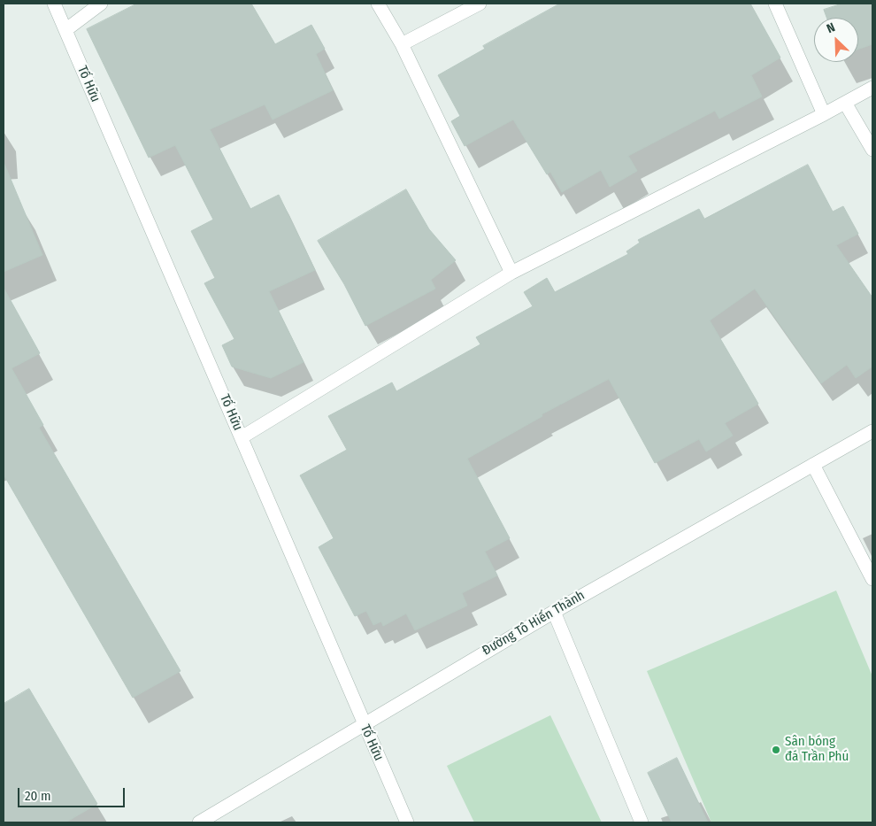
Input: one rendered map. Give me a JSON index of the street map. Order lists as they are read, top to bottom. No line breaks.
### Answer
{"streets":{"street":["Tố Hữu","Đường Tô Hiến Thành"]},"crossings":[["Tố Hữu","Đường Tô Hiến Thành"]],"places":["Sân bóng đá Trần Phú"],"scale_bar":"20 m","north":"top left"}
